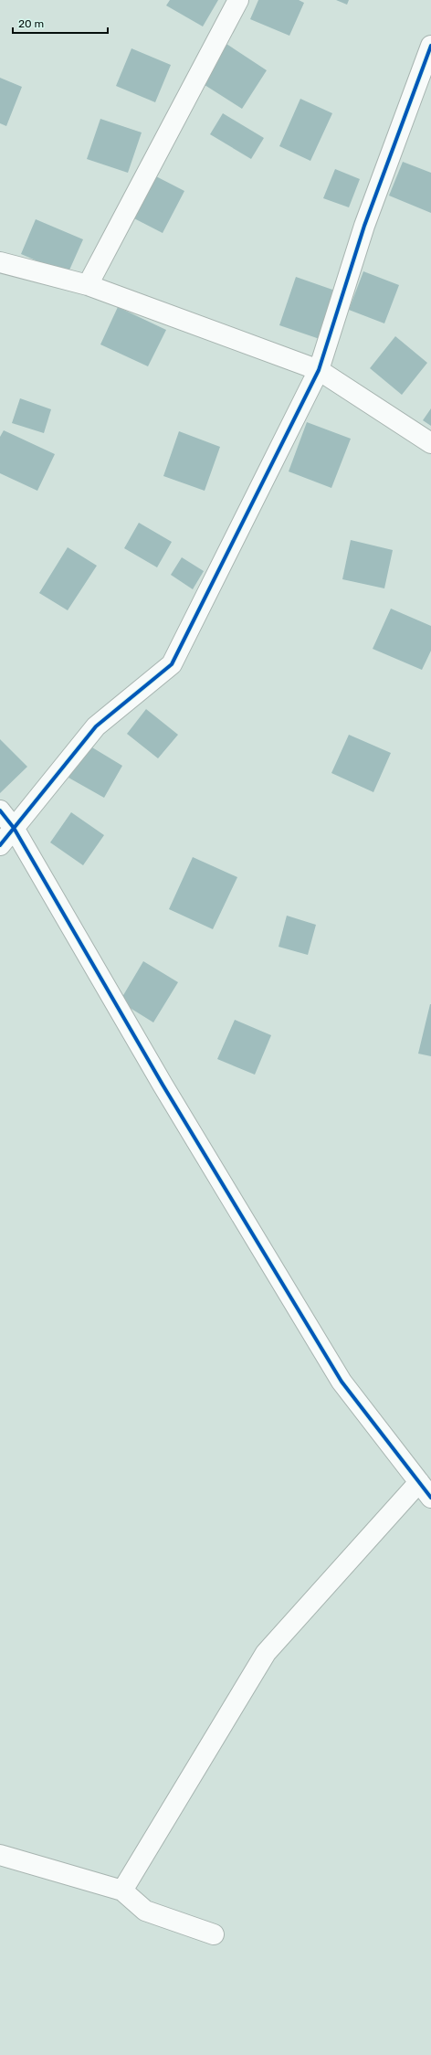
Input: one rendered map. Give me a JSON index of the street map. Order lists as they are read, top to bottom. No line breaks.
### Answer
{"scale_bar":"20 m"}
